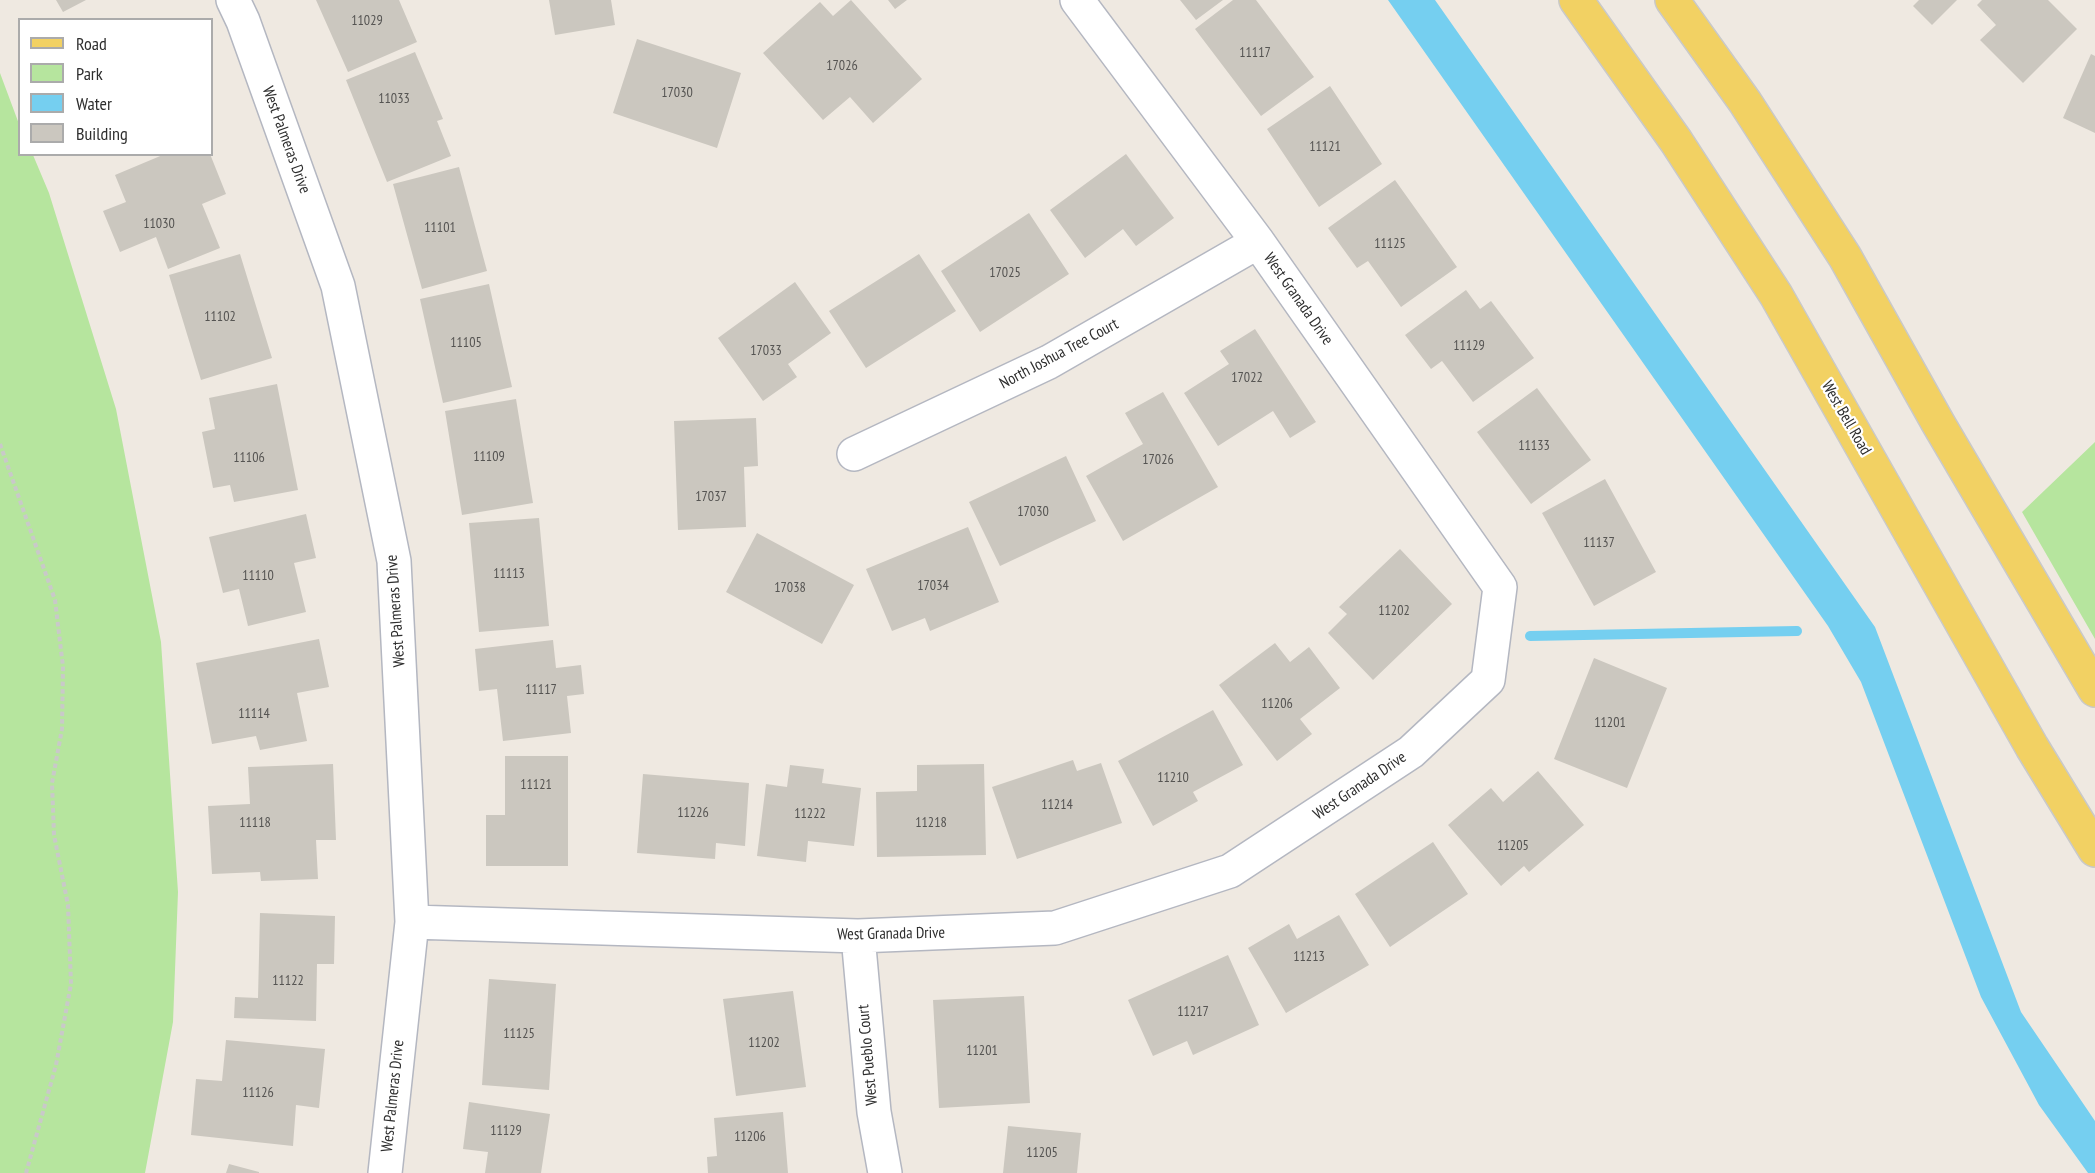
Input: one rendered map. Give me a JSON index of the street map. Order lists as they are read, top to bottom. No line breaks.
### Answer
{"streets":{"main road":["West Bell Road"],"street":["West Palmeras Drive","West Granada Drive","North Joshua Tree Court","West Pueblo Court"]},"crossings":[["West Palmeras Drive","West Granada Drive"],["West Granada Drive","North Joshua Tree Court"],["West Granada Drive","West Pueblo Court"]],"house_numbers":["11029","11117","17026","17030","11033","11121","11030","11101","11125","17025","11102","11105","11129","17033","17022","11133","11109","11106","17026","17037","17030","11137","11113","11110","17034","17038","11202","11117","11206","11114","11201","11210","11121","11214","11226","11222","11118","11218","11205","11213","11122","11217","11125","11202","11201","11126","11129","11206","11205"],"legend":["Road","Park","Water","Building"]}
